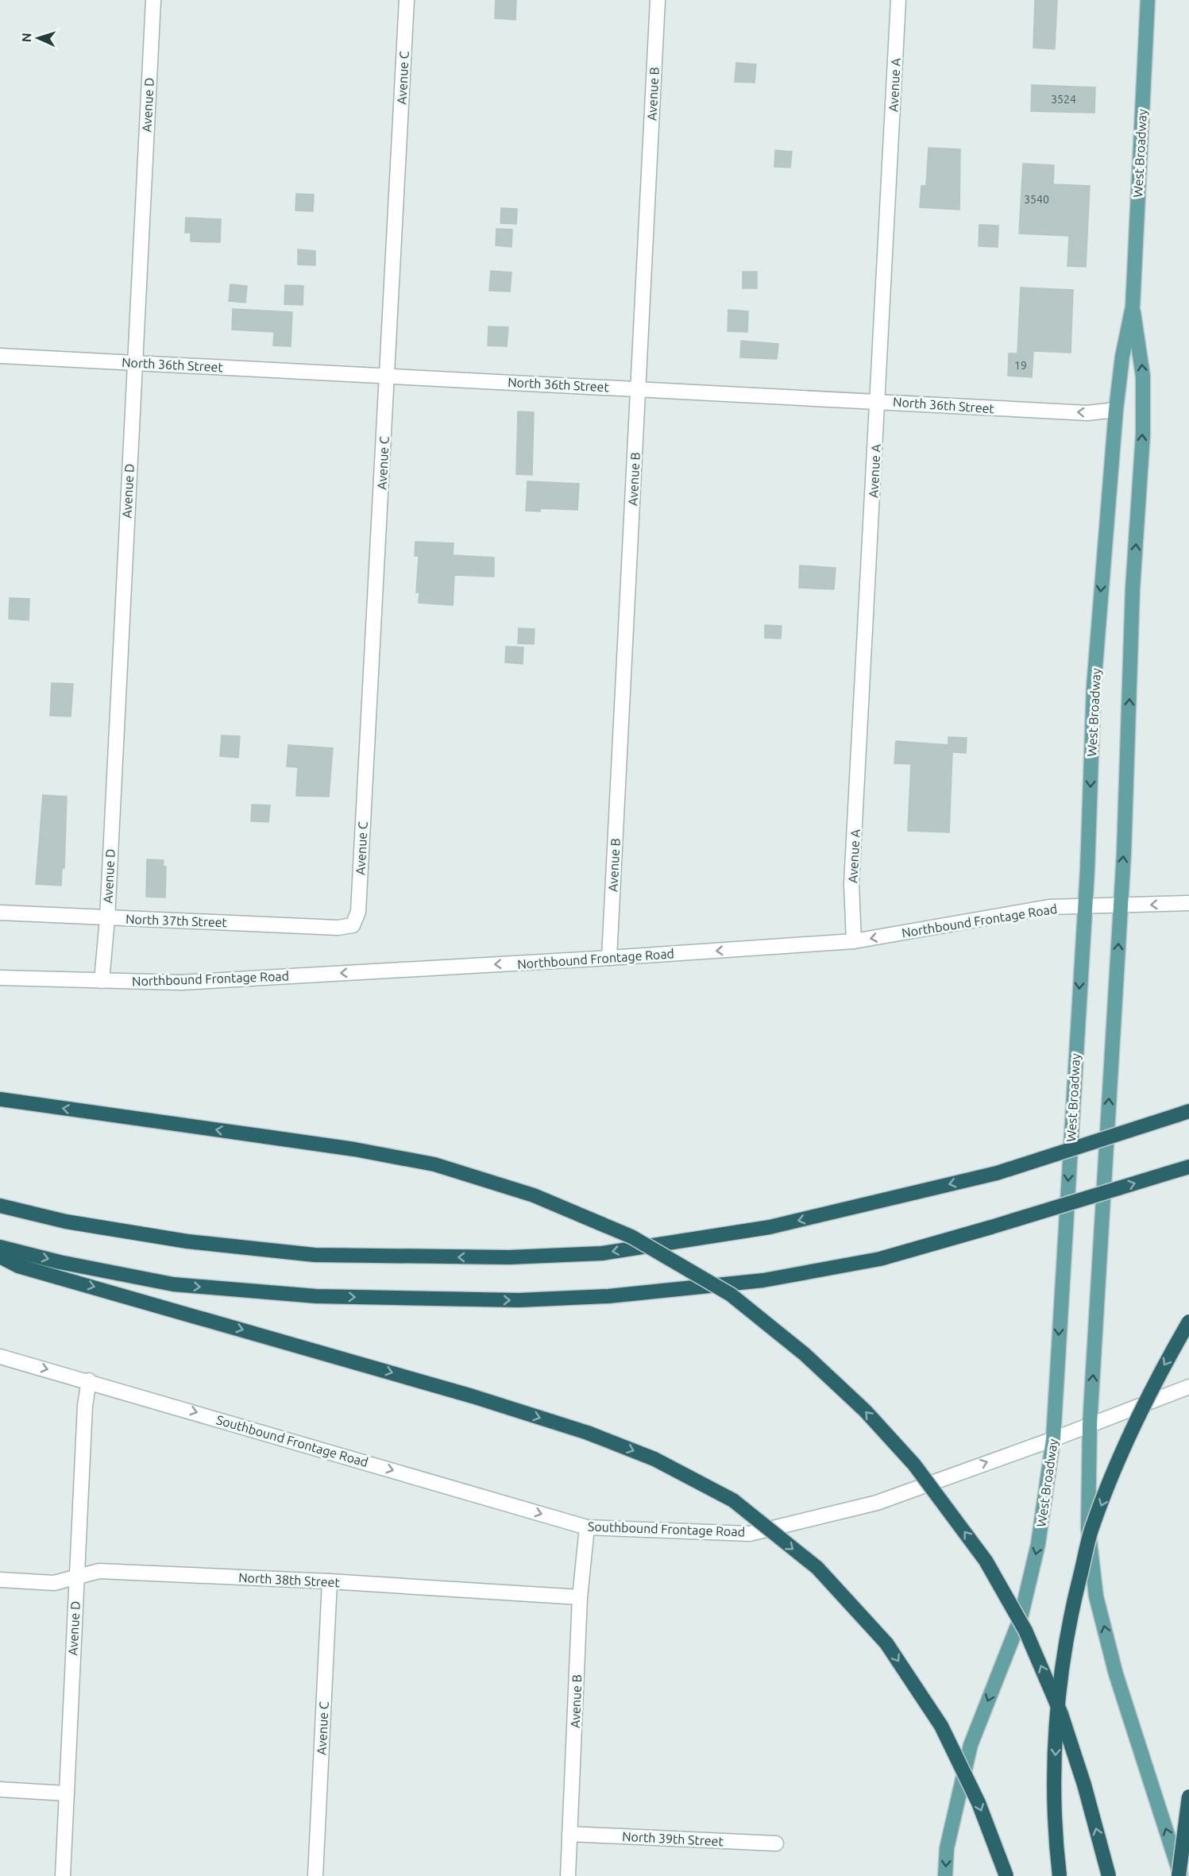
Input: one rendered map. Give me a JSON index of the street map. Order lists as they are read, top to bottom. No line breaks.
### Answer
{"streets":{"main road":["West Broadway"],"street":["Avenue C","Avenue A","Avenue B","Avenue D","North 36th Street","North 37th Street","Northbound Frontage Road","Southbound Frontage Road","North 38th Street","North 39th Street"]},"crossings":[["Avenue C","North 36th Street"],["Avenue C","North 37th Street"],["Avenue C","North 38th Street"],["Avenue A","North 36th Street"],["Avenue A","Northbound Frontage Road"],["Avenue B","North 36th Street"],["Avenue B","Northbound Frontage Road"],["Avenue B","Southbound Frontage Road"],["Avenue B","North 38th Street"],["Avenue B","North 39th Street"],["Avenue D","North 36th Street"],["Avenue D","North 37th Street"],["Avenue D","Northbound Frontage Road"],["Avenue D","Southbound Frontage Road"],["Avenue D","North 38th Street"],["West Broadway","North 36th Street"],["West Broadway","Northbound Frontage Road"],["West Broadway","Southbound Frontage Road"]],"one_way":["Northbound Frontage Road","Southbound Frontage Road"],"house_numbers":["3524","3540","19"],"north":"left"}
